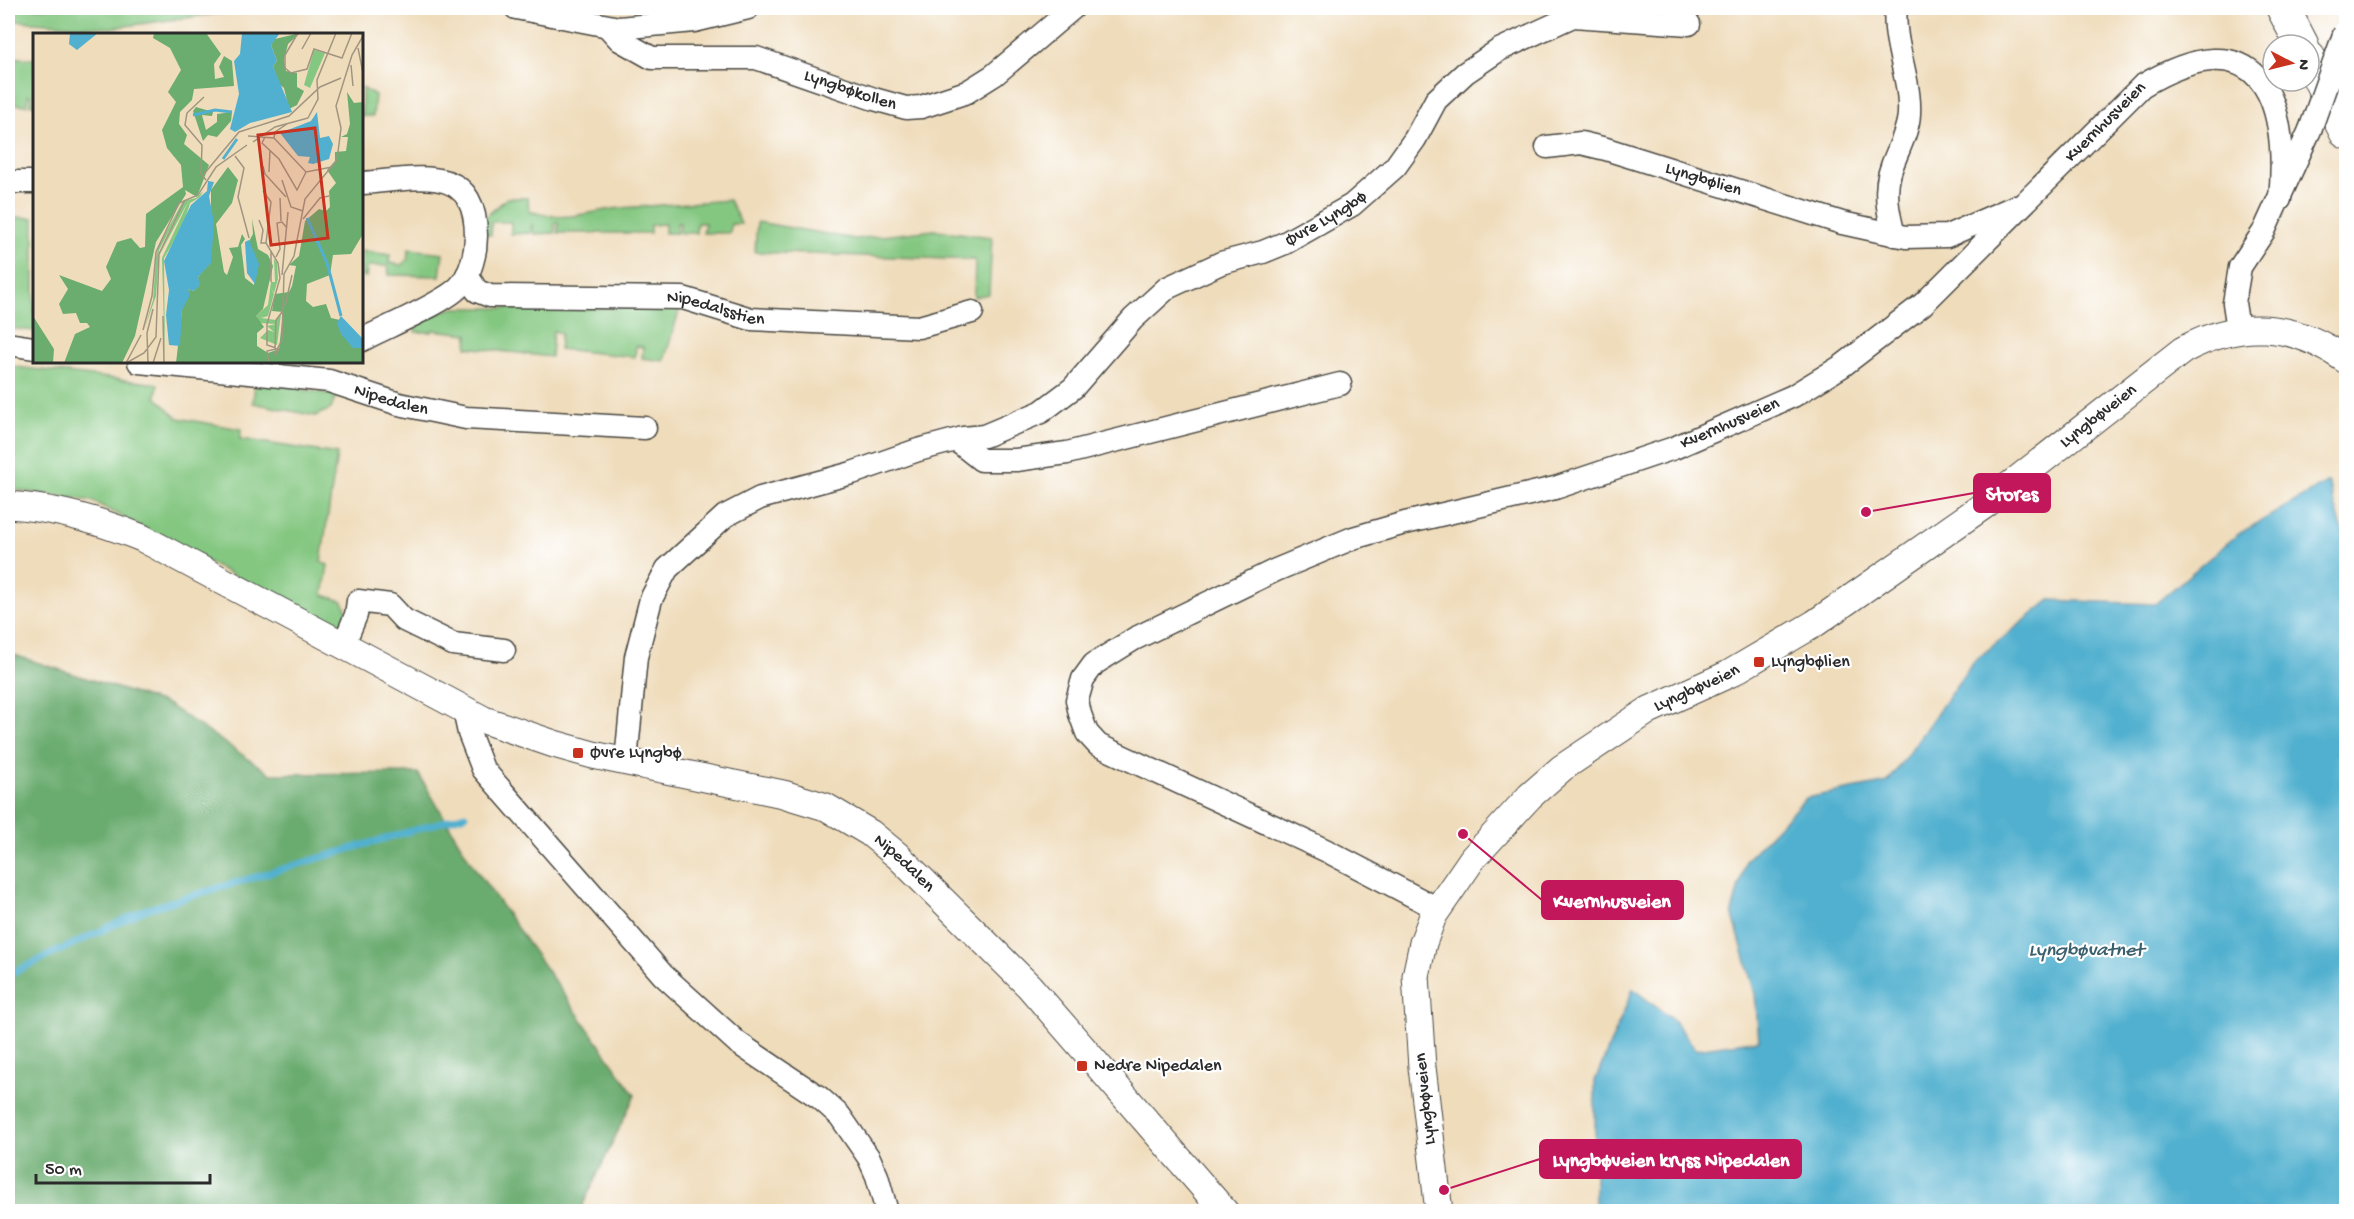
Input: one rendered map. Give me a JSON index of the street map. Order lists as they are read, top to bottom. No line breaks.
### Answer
{"streets":{"street":["Lyngbøkollen","Kvernhusveien","Lyngbølien","Øvre Lyngbø","Nipedalsstien","Nipedalen","Lyngbøveien"]},"crossings":[["Kvernhusveien","Lyngbølien"],["Kvernhusveien","Lyngbøveien"],["Øvre Lyngbø","Nipedalen"]],"water":["Lyngbøvatnet"],"places":{"other":["Stores","Kvernhusveien","Lyngbøveien kryss Nipedalen"],"transit":["Lyngbølien","Øvre Lyngbø","Nedre Nipedalen"]},"scale_bar":"50 m","north":"right"}
